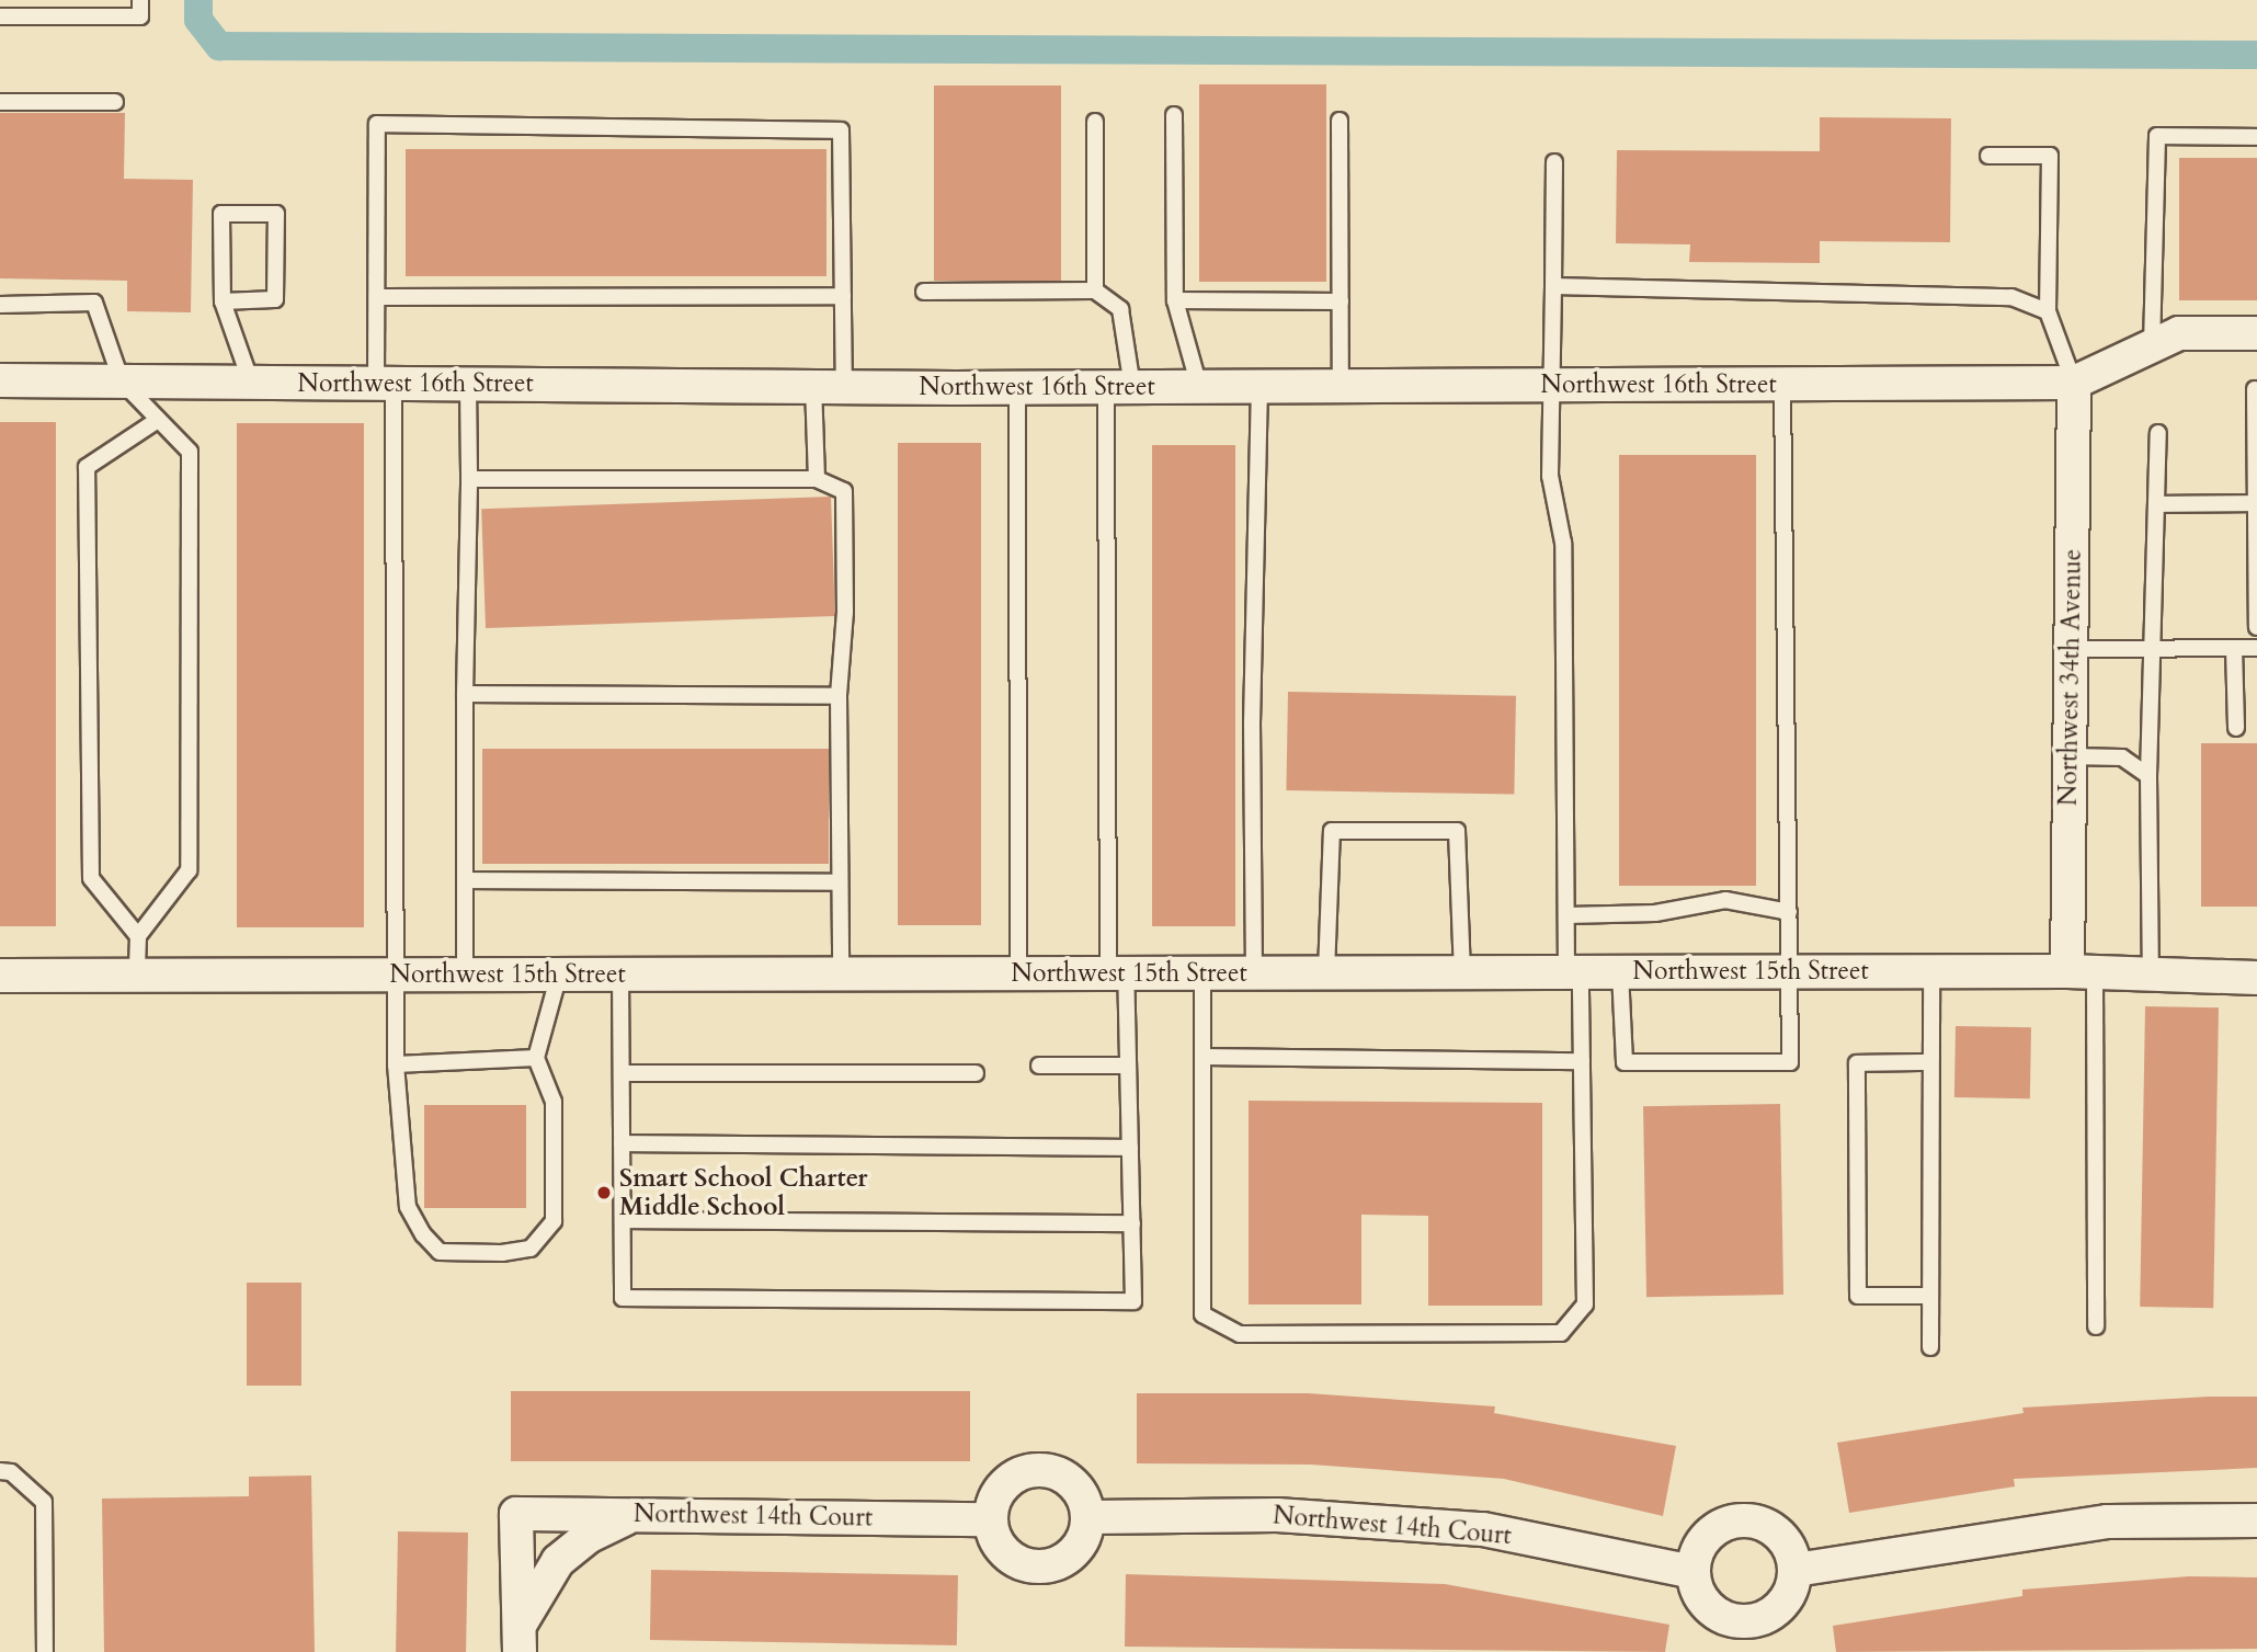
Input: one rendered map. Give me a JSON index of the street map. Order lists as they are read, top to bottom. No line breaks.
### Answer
{"streets":{"street":["Northwest 16th Street","Northwest 34th Avenue","Northwest 15th Street","Northwest 14th Court"]},"crossings":[["Northwest 16th Street","Northwest 34th Avenue"],["Northwest 34th Avenue","Northwest 15th Street"]],"places":["Smart School Charter Middle School"]}
